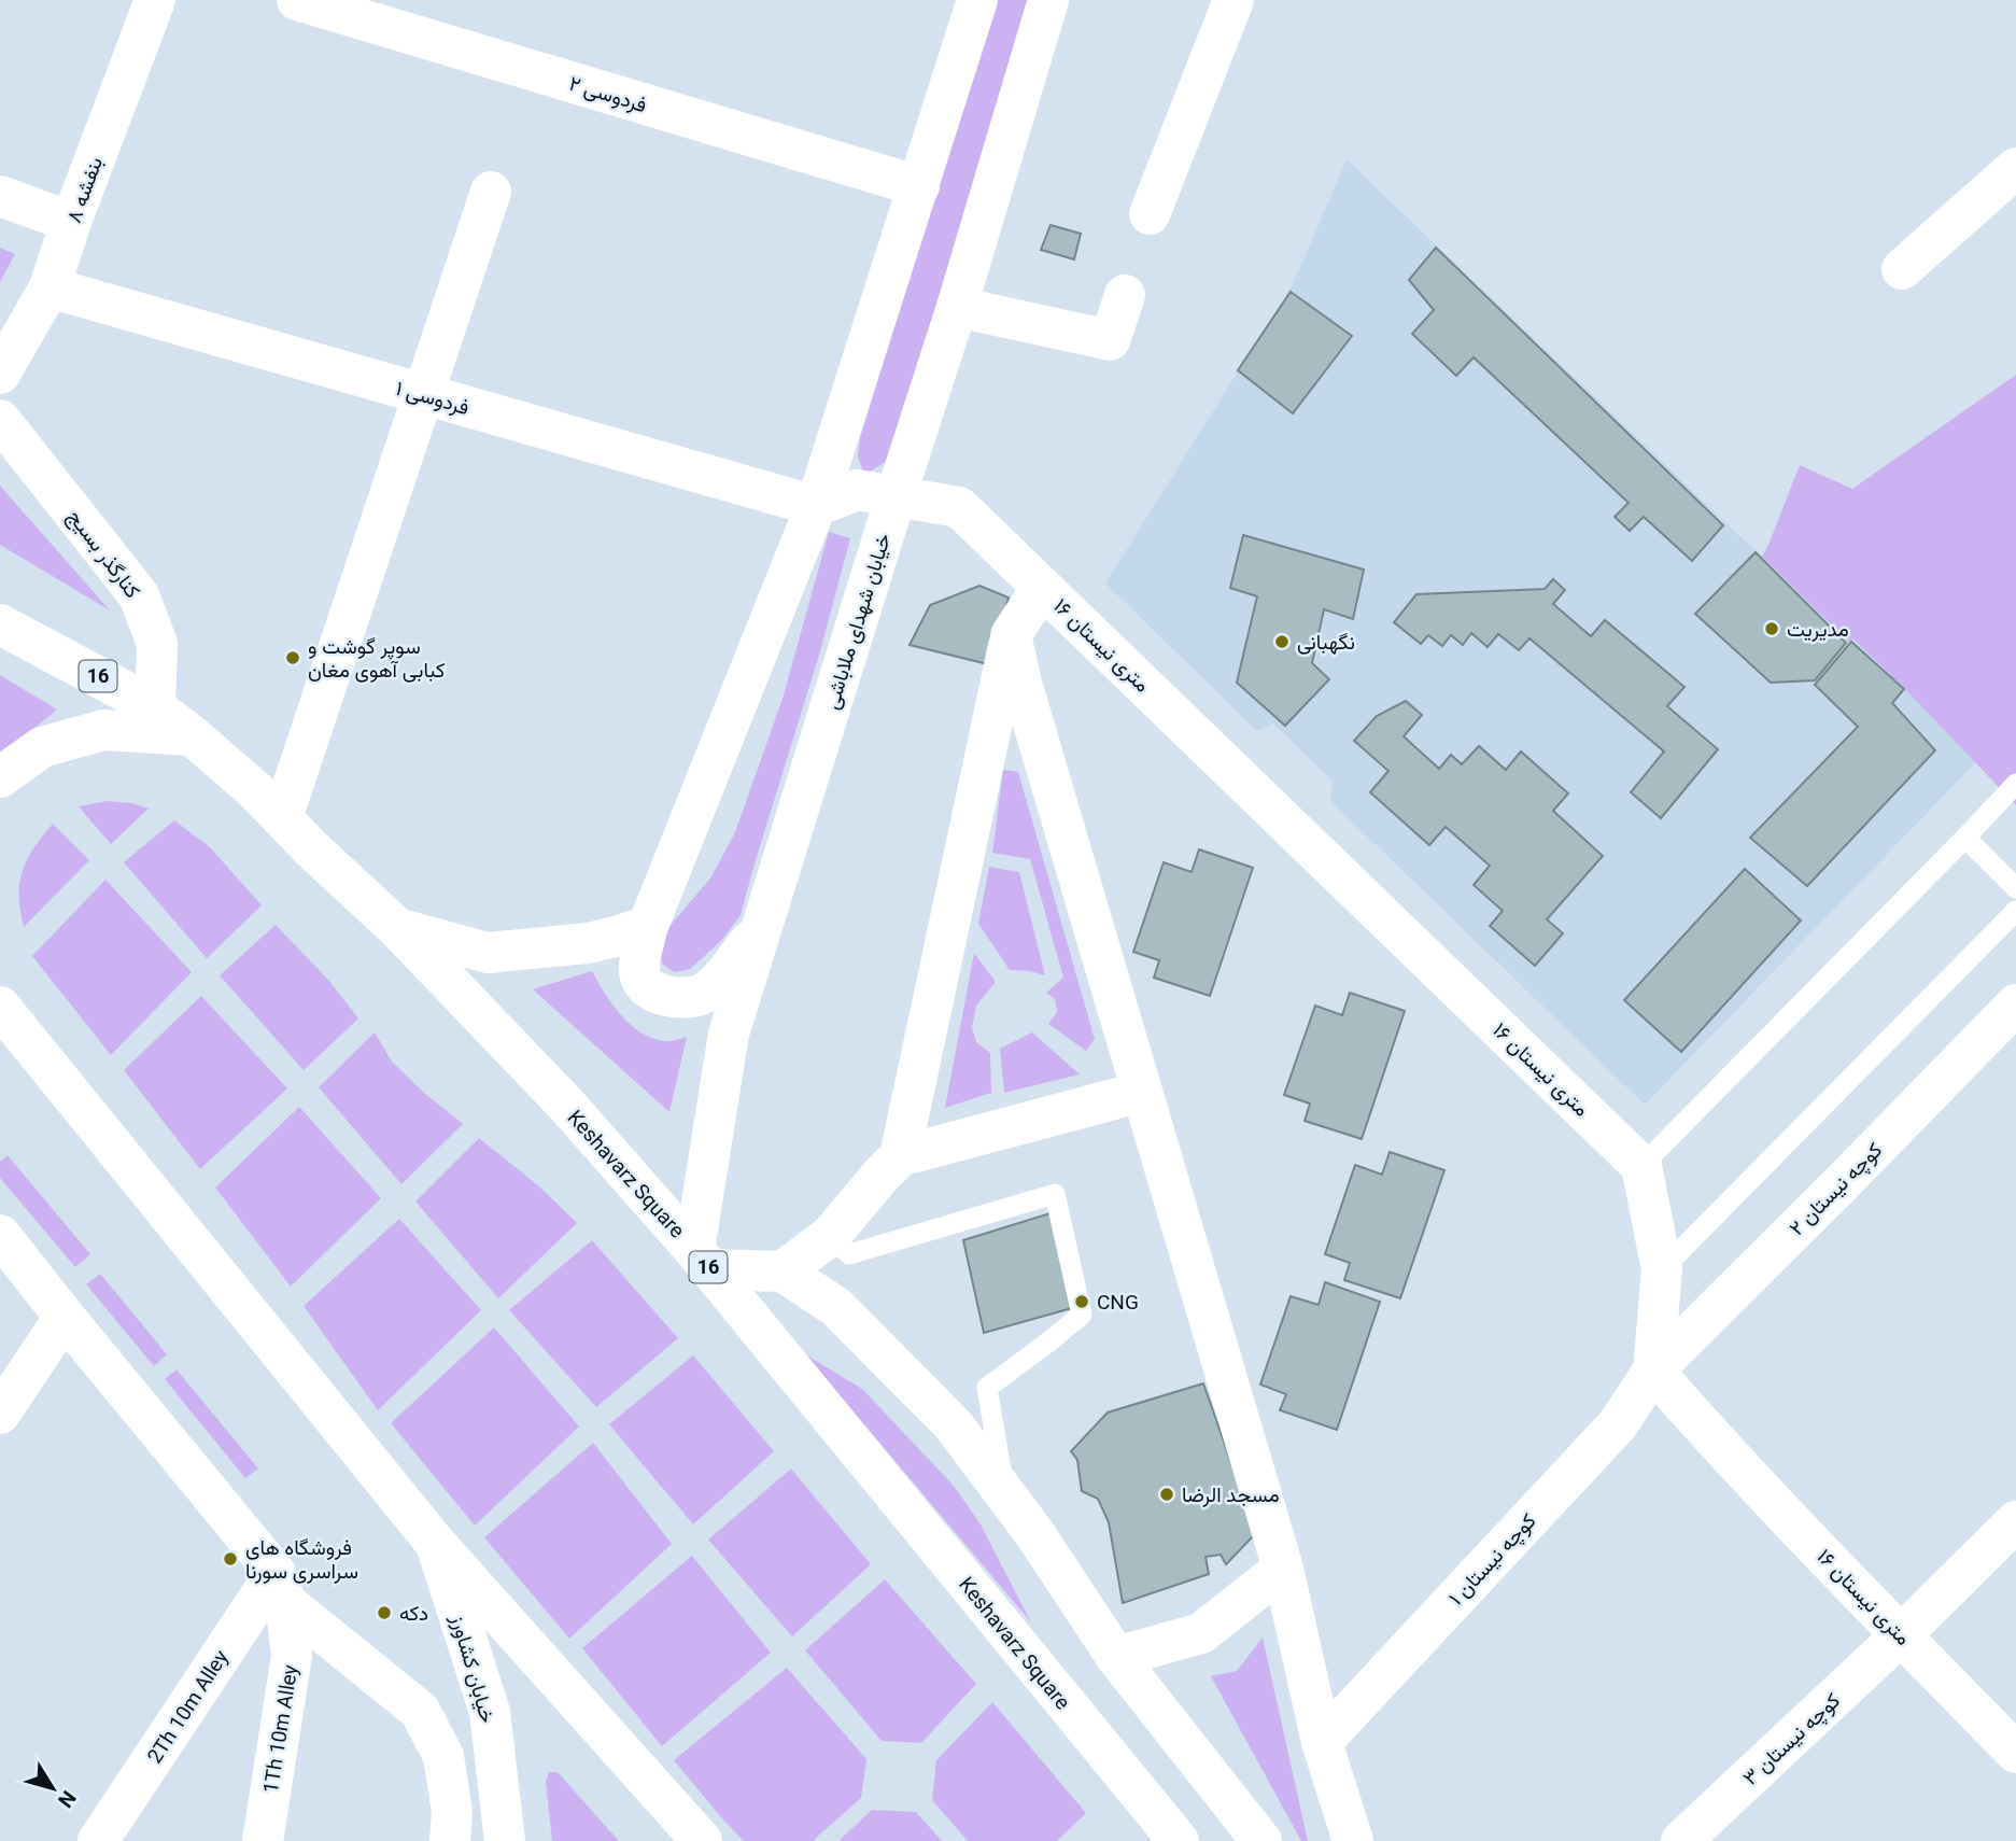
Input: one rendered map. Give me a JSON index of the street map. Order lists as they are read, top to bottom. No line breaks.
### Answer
{"streets":{"main road":["فردوسی ۲","بنفشه ۸","فردوسی ۱","کنارگذر بسیج","خیابان شهدای ملاباشی","۱۶ متری نیستان","16","Keshavarz Square","کوچه نیستان ۲","کوچه نیستان ۱","خیابان کشاورز","2Th 10m Alley","1Th 10m Alley","کوچه نیستان ۳"]},"crossings":[["بنفشه ۸","فردوسی ۱"],["فردوسی ۱","۱۶ متری نیستان"],["کنارگذر بسیج","16"],["خیابان شهدای ملاباشی","۱۶ متری نیستان"],["خیابان شهدای ملاباشی","Keshavarz Square"],["۱۶ متری نیستان","کوچه نیستان ۲"],["۱۶ متری نیستان","کوچه نیستان ۱"],["۱۶ متری نیستان","کوچه نیستان ۳"],["16","Keshavarz Square"],["کوچه نیستان ۲","کوچه نیستان ۱"],["2Th 10m Alley","1Th 10m Alley"]],"places":["مدیریت","نگهبانی","سوپر گوشت و کبابی آهوی مغان","CNG","مسجد الرضا","فروشگاه های سراسری سورنا","دکه"],"north":"bottom right"}
